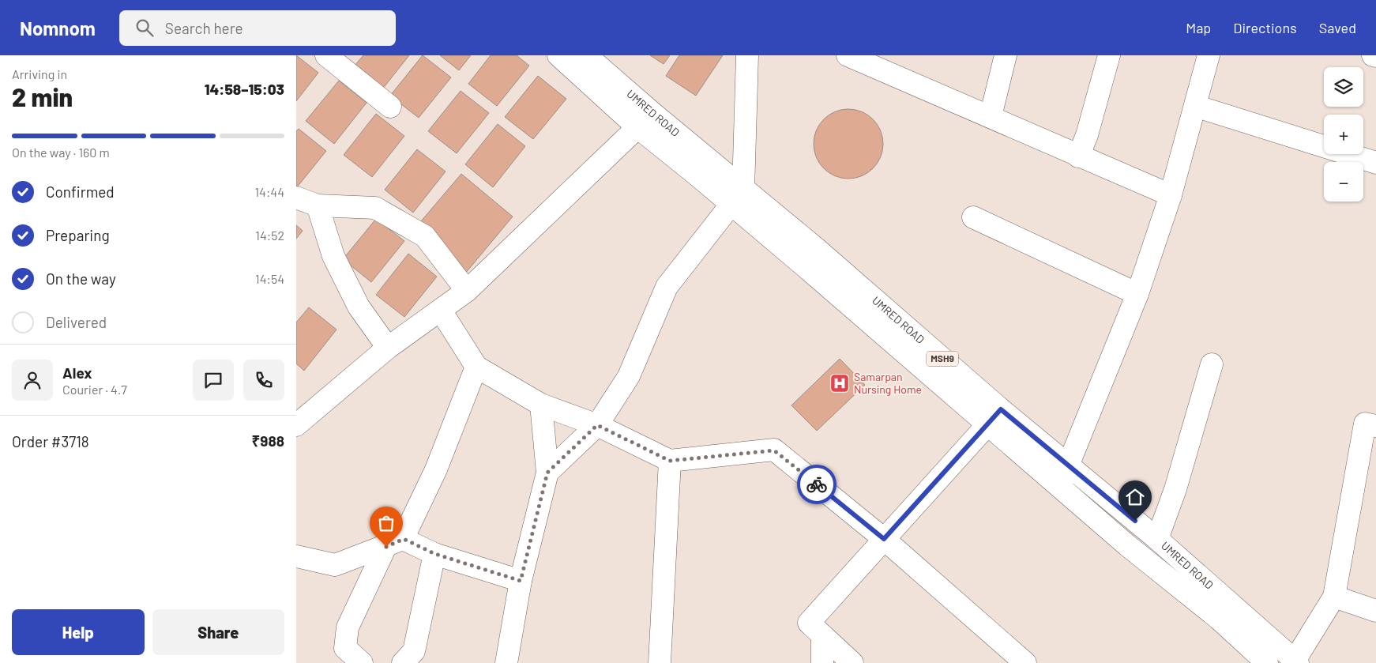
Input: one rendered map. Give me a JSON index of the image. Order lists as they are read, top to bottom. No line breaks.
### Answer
{"streets":{"street":["UMRED ROAD","MSH9"]},"places":{"hospital":["Samarpan Nursing Home"]},"page":{"header":"Nomnom","search":"Search here","nav":["Map","Directions","Saved"],"heading":["2 min","Arriving in","14:58–15:03"],"panel":["Alex","Courier · 4.7","Order #3718","₹988"],"map_buttons":["+","−"],"bar":"On the way · 160 m","list":[["Confirmed","14:44"],["Preparing","14:52"],["On the way","14:54"],"Delivered"],"buttons":["Help","Share"]}}
